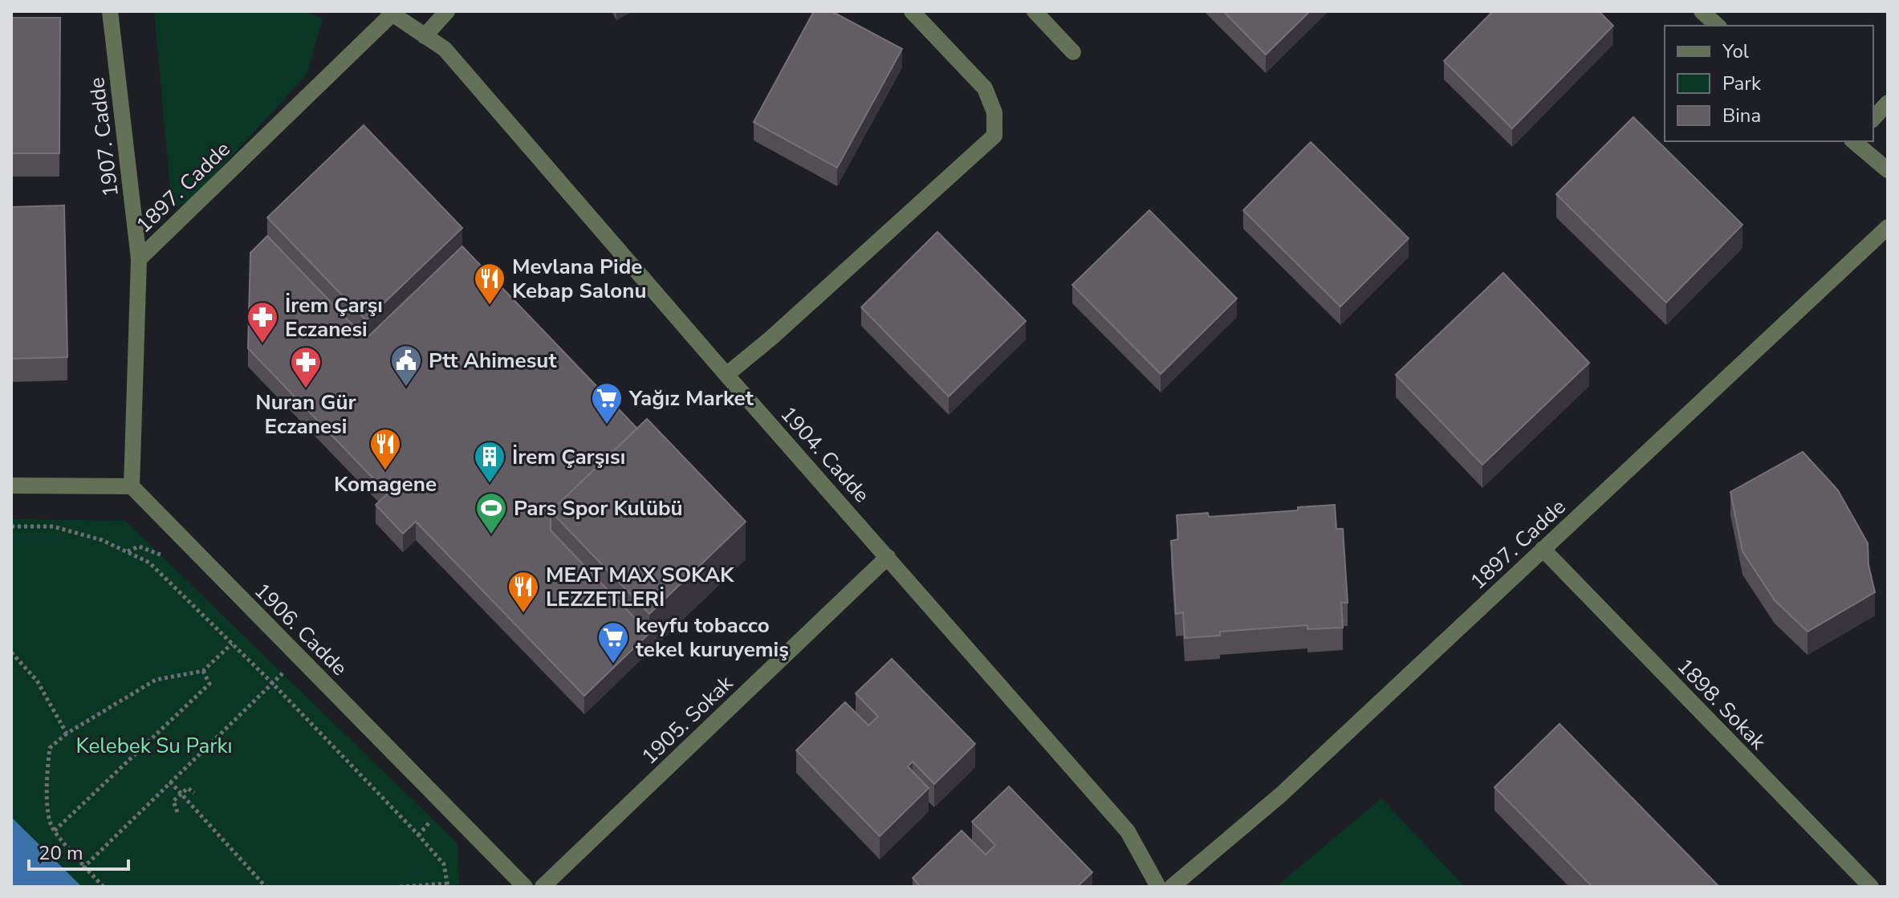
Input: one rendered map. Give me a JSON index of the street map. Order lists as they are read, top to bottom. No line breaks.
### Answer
{"streets":{"street":["1907. Cadde","1897. Cadde","1904. Cadde","1906. Cadde","1898. Sokak","1905. Sokak"]},"crossings":[["1907. Cadde","1897. Cadde"],["1897. Cadde","1904. Cadde"],["1897. Cadde","1906. Cadde"],["1897. Cadde","1898. Sokak"],["1904. Cadde","1905. Sokak"]],"parks":["Kelebek Su Parkı"],"places":{"restaurant":["Mevlana Pide Kebap Salonu","Komagene","MEAT MAX SOKAK LEZZETLERİ"],"pharmacy":["İrem Çarşı Eczanesi","Nuran Gür Eczanesi"],"public building":["Ptt Ahimesut"],"supermarket":["Yağız Market","keyfu tobacco tekel kuruyemiş"],"building":["İrem Çarşısı"],"sports":["Pars Spor Kulübü"]},"legend":["Yol","Park","Bina"],"scale_bar":"20 m"}
